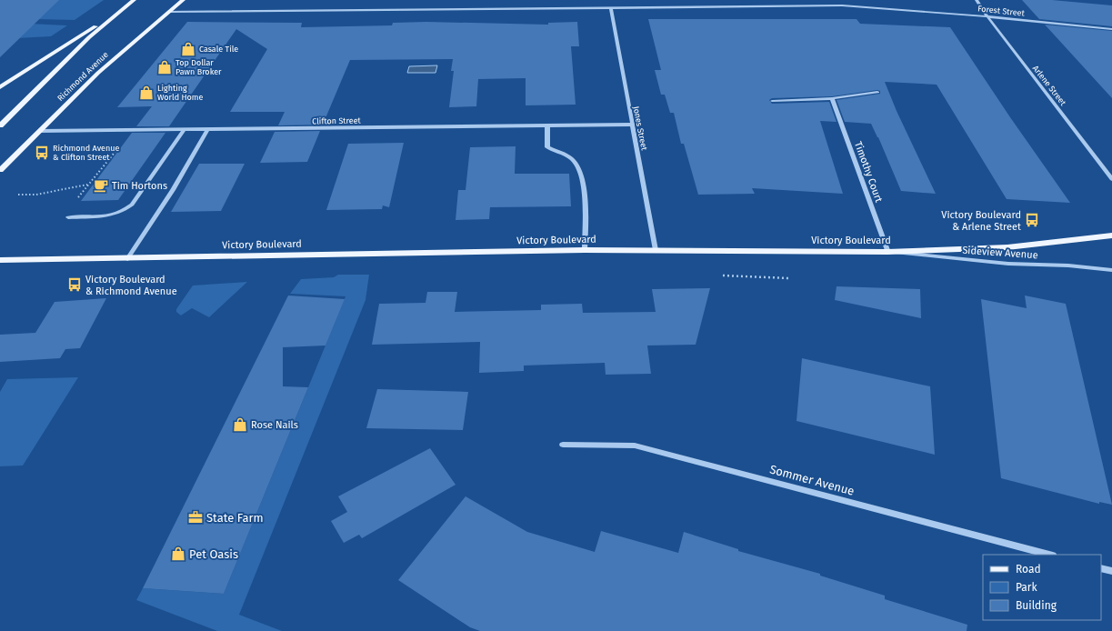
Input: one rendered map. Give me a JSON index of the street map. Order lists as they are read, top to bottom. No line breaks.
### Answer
{"streets":{"main road":["Richmond Avenue","Victory Boulevard"],"street":["Forest Street","Arlene Street","Clifton Street","Jones Street","Timothy Court","Sideview Avenue","Sommer Avenue"]},"crossings":[["Forest Street","Richmond Avenue"],["Forest Street","Arlene Street"],["Forest Street","Jones Street"],["Richmond Avenue","Clifton Street"],["Clifton Street","Jones Street"],["Jones Street","Victory Boulevard"],["Timothy Court","Victory Boulevard"],["Timothy Court","Sideview Avenue"],["Victory Boulevard","Sideview Avenue"]],"places":{"shop":["Casale Tile","Top Dollar Pawn Broker","Lighting World Home","Rose Nails","Pet Oasis"],"bus stop":["Richmond Avenue & Clifton Street","Victory Boulevard & Arlene Street","Victory Boulevard & Richmond Avenue"],"cafe":["Tim Hortons"],"office":["State Farm"]},"legend":["Road","Park","Building"]}
